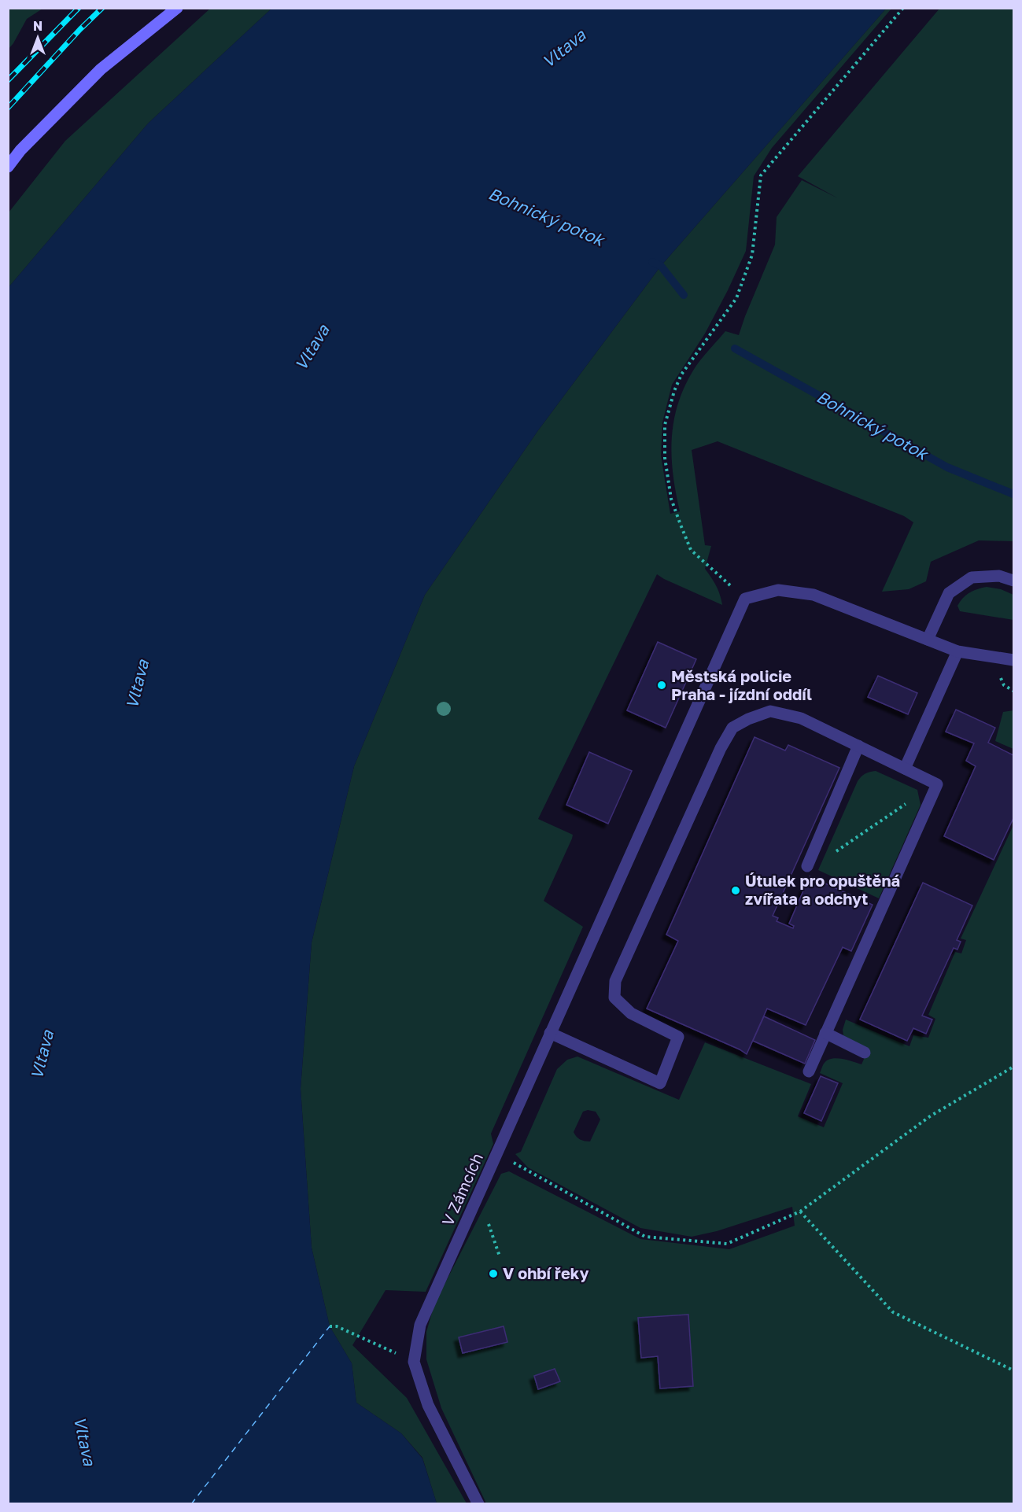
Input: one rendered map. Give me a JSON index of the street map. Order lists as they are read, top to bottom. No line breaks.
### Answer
{"streets":{"street":["V Zámcích"]},"water":["Vltava","Bohnický potok"],"places":["Městská policie Praha - jízdní oddíl","Útulek pro opuštěná zvířata a odchyt","V ohbí řeky"],"north":"top"}
